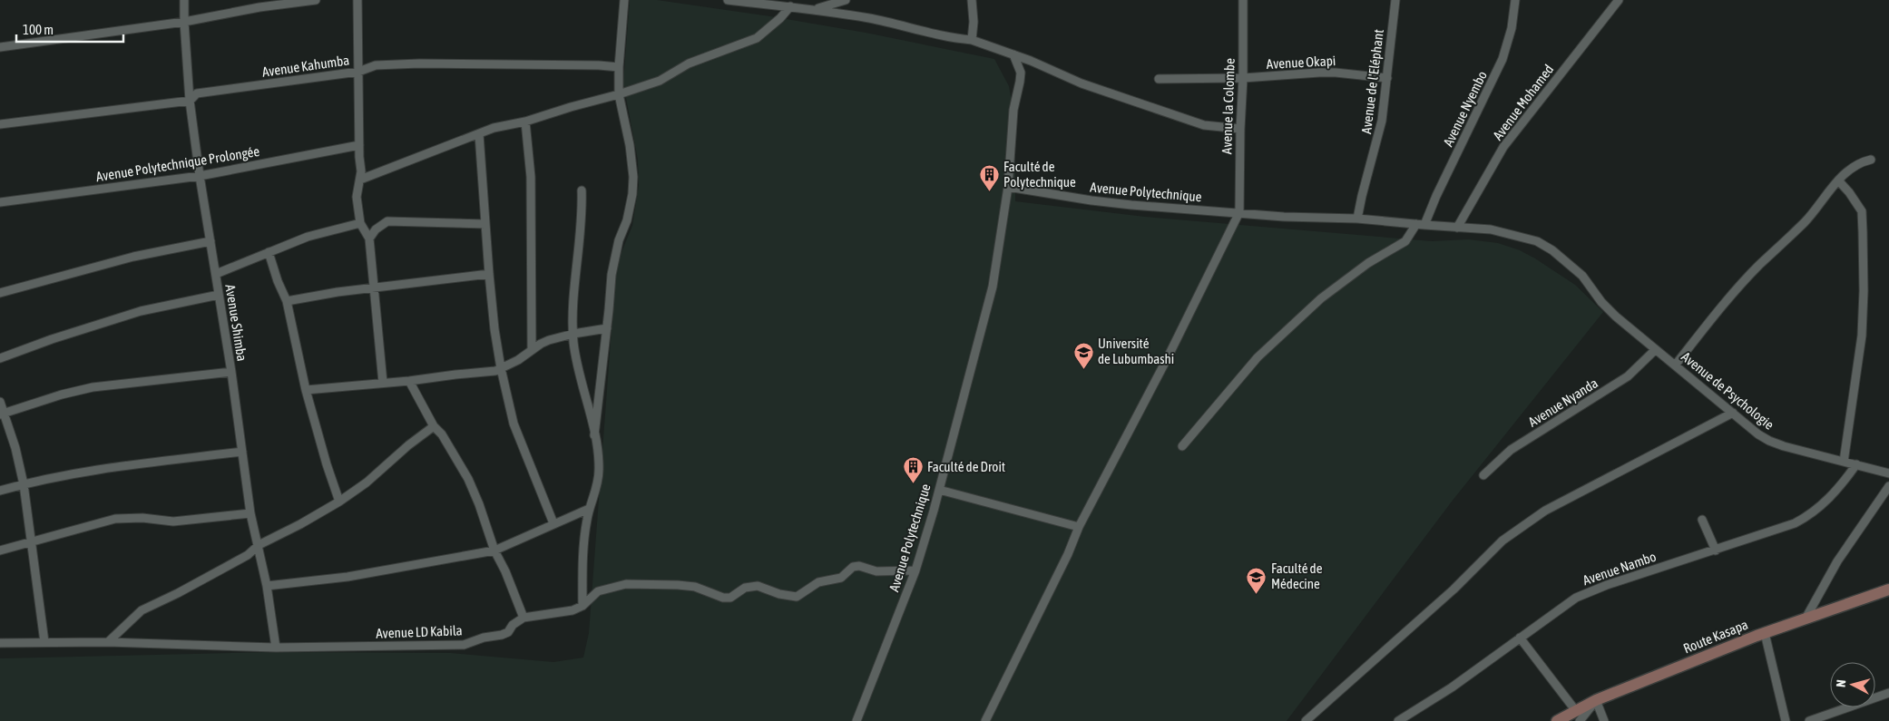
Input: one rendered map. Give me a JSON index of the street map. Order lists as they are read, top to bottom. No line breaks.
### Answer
{"streets":{"main road":["Route Kasapa"],"street":["Avenue Okapi","Avenue Kahumba","Avenue de l'Eléphant","Avenue Mohamed","Avenue la Colombe","Avenue Nyembo","Avenue Polytechnique Prolongée","Avenue Polytechnique","Avenue Shimba","Avenue de Psychologie","Avenue Nyanda","Avenue Nambo","Avenue LD Kabila"]},"crossings":[["Avenue Okapi","Avenue de l'Eléphant"],["Avenue Okapi","Avenue la Colombe"],["Avenue Kahumba","Avenue Shimba"],["Avenue de l'Eléphant","Avenue Polytechnique"],["Avenue Mohamed","Avenue Polytechnique"],["Avenue la Colombe","Avenue Polytechnique"],["Avenue Nyembo","Avenue Polytechnique"],["Avenue Polytechnique Prolongée","Avenue Shimba"],["Avenue Polytechnique","Avenue de Psychologie"],["Avenue Shimba","Avenue LD Kabila"],["Avenue de Psychologie","Avenue Nyanda"],["Avenue de Psychologie","Avenue Nambo"]],"places":{"building":["Faculté de Polytechnique","Faculté de Droit"],"school or university":["Université de Lubumbashi","Faculté de Médecine"]},"scale_bar":"100 m","north":"left"}
